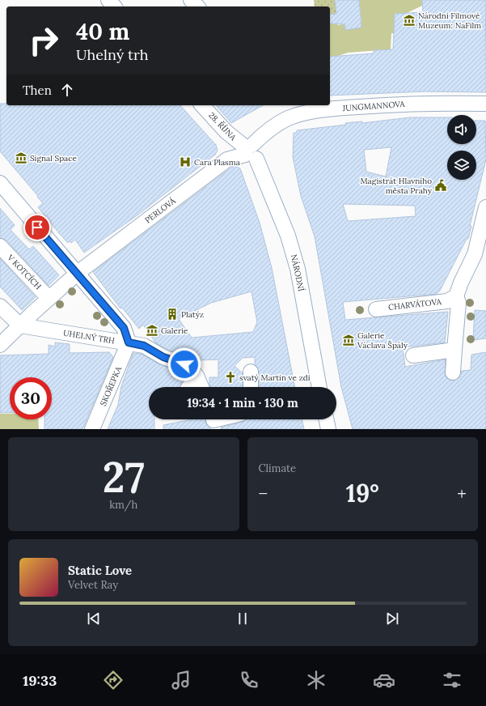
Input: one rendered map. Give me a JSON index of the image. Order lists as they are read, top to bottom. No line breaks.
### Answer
{"streets":{"street":["JUNGMANNOVA","28. ŘÍJNA","PERLOVÁ","V KOTCÍCH","NÁRODNÍ","CHARVÁTOVA","UHELNÝ TRH","SKOŘEPKA"]},"crossings":[["JUNGMANNOVA","28. ŘÍJNA"],["JUNGMANNOVA","PERLOVÁ"],["JUNGMANNOVA","NÁRODNÍ"],["28. ŘÍJNA","PERLOVÁ"],["28. ŘÍJNA","NÁRODNÍ"],["PERLOVÁ","NÁRODNÍ"],["PERLOVÁ","UHELNÝ TRH"],["UHELNÝ TRH","SKOŘEPKA"]],"places":{"museum":["Národní Filmové Muzeum: NaFilm","Signal Space","Galerie","Galerie Václava Špály"],"hospital":["Cara Plasma"],"public building":["Magistrát Hlavního města Prahy"],"building":["Platýz"],"church":["svatý Martin ve zdi"]},"page":{"turn":["40 m","Uhelný trh"],"then":"Then","limit":"30","trip":"19:34 · 1 min · 130 m","tile":[["27","km/h"],"Climate"],"heat":["−","19°","+"],"song":["Static Love","Velvet Ray"],"tabs":"19:33"}}
